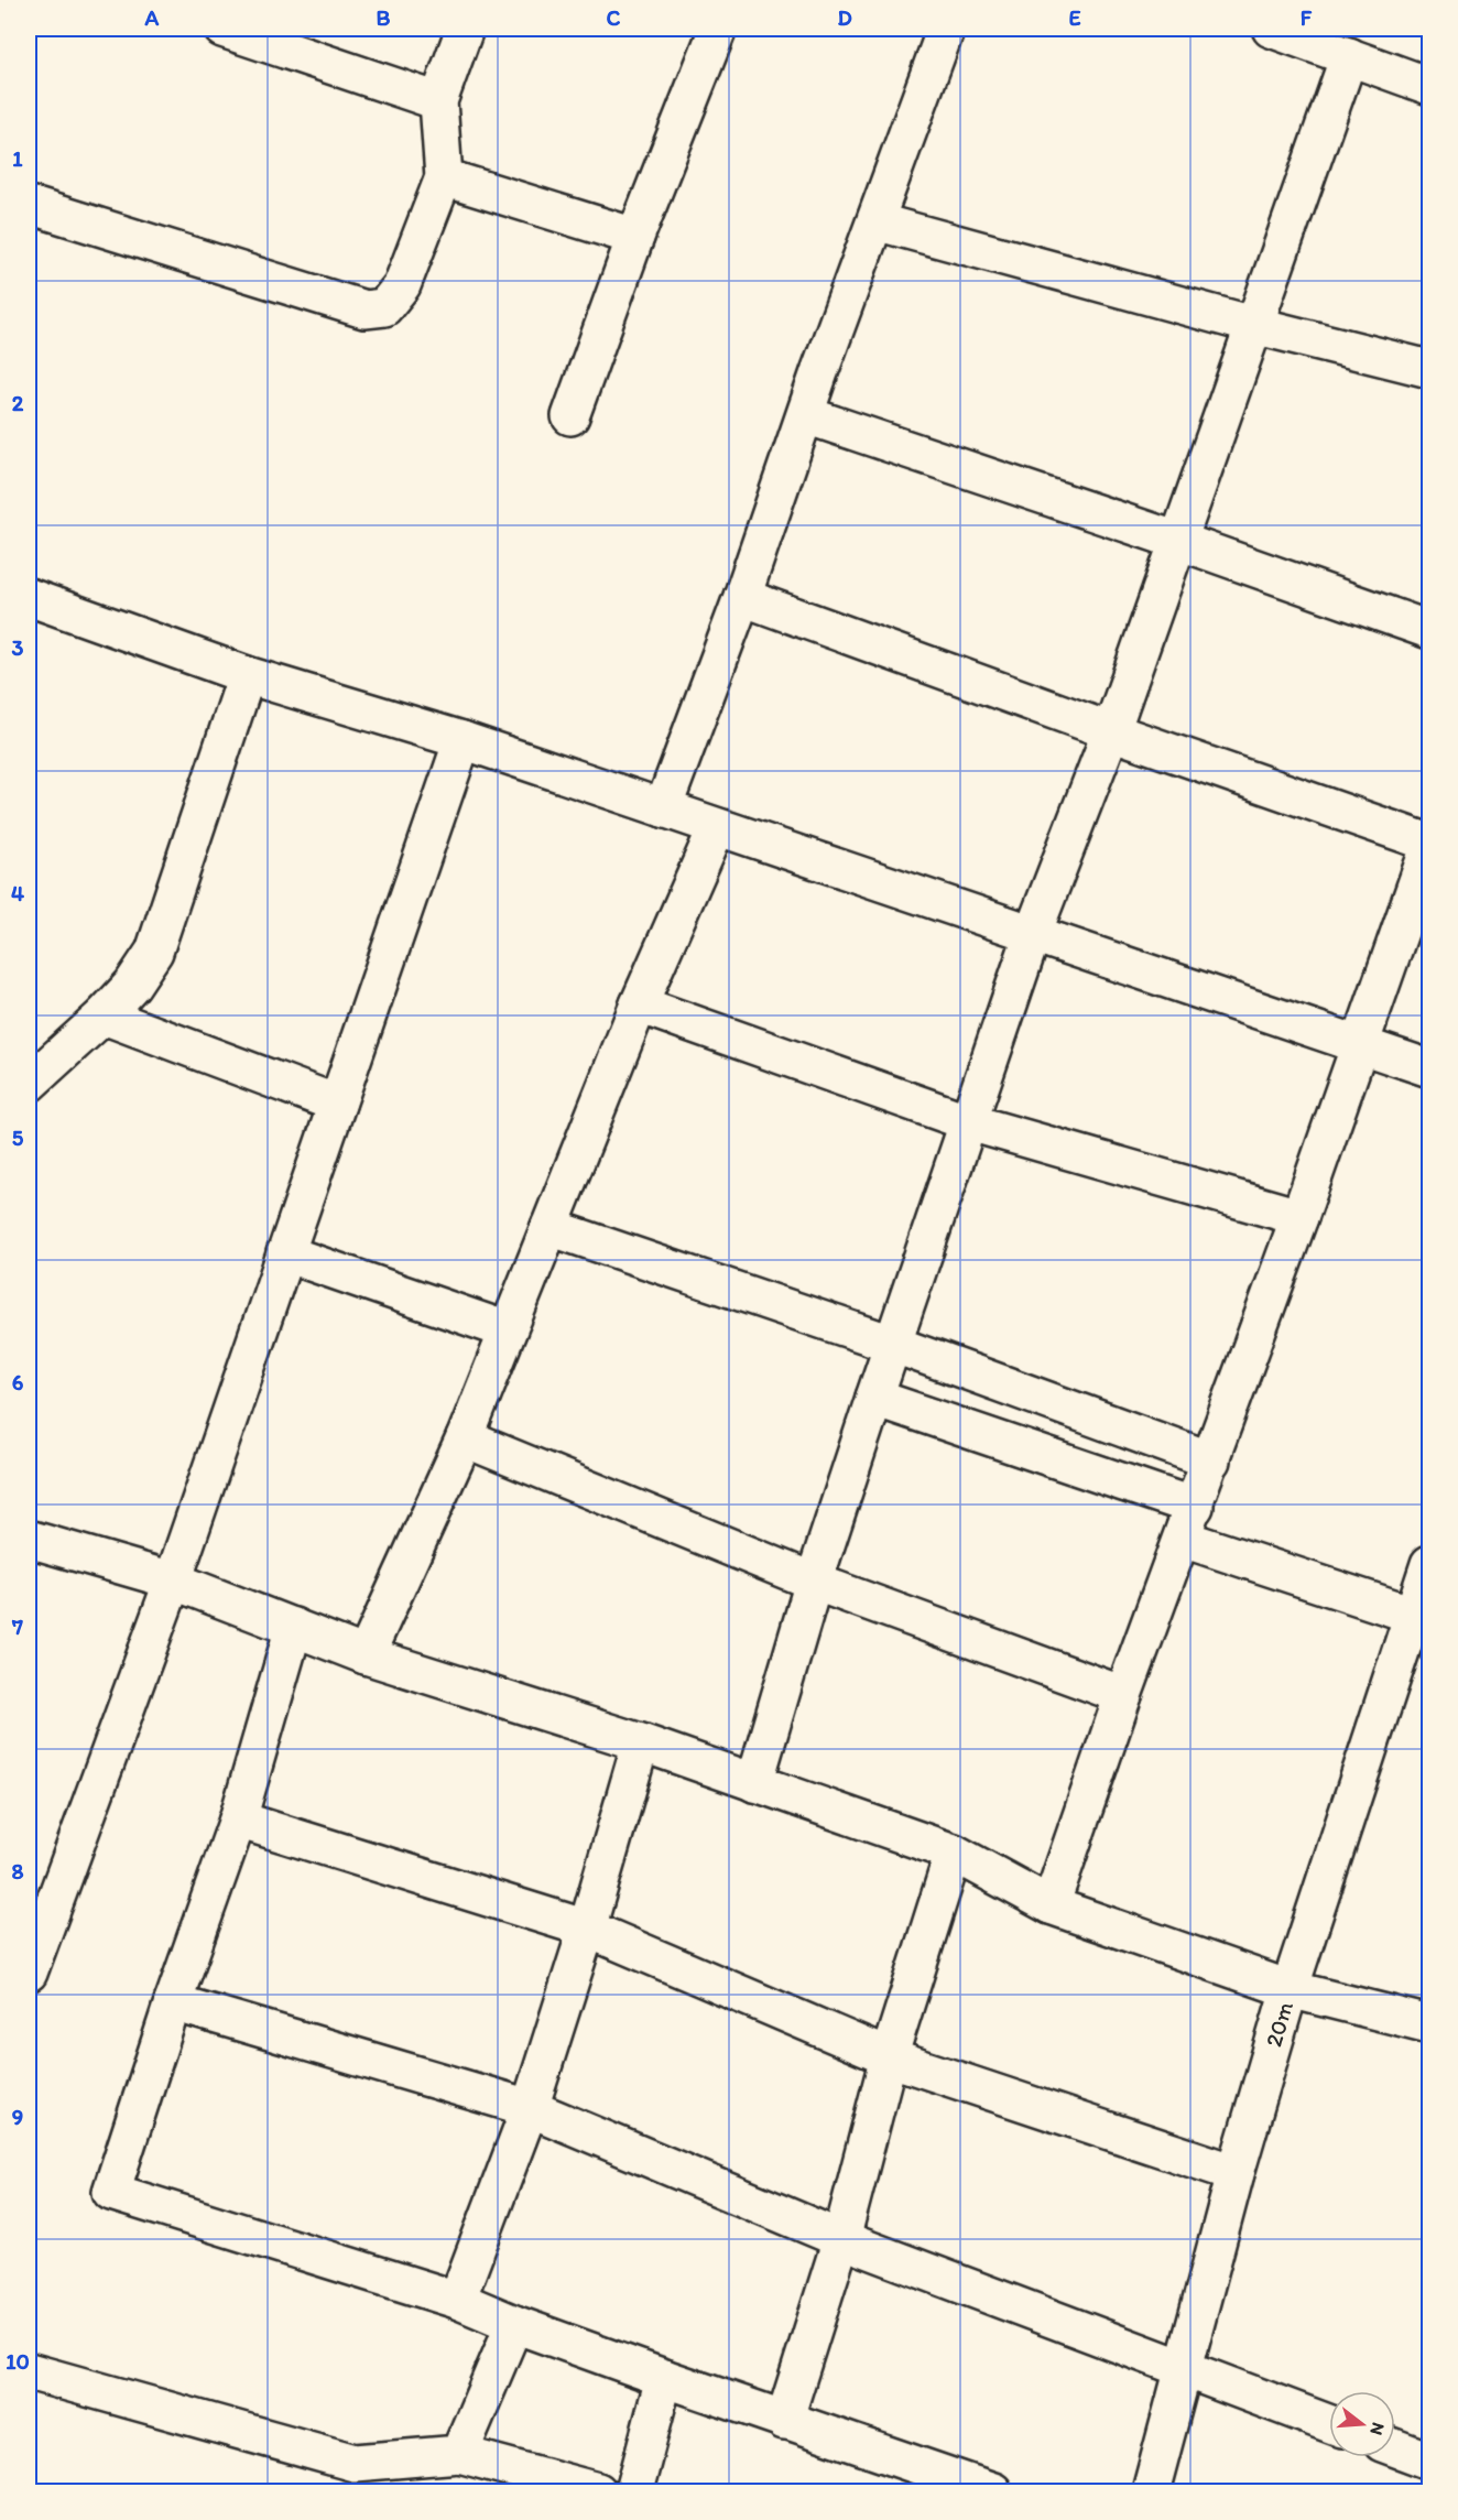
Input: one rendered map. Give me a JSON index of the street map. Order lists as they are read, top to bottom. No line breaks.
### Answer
{"streets":{"street":["20m"]},"north":"right","grid":{"columns":["A","B","C","D","E","F"],"rows":["1","2","3","4","5","6","7","8","9","10"]}}
